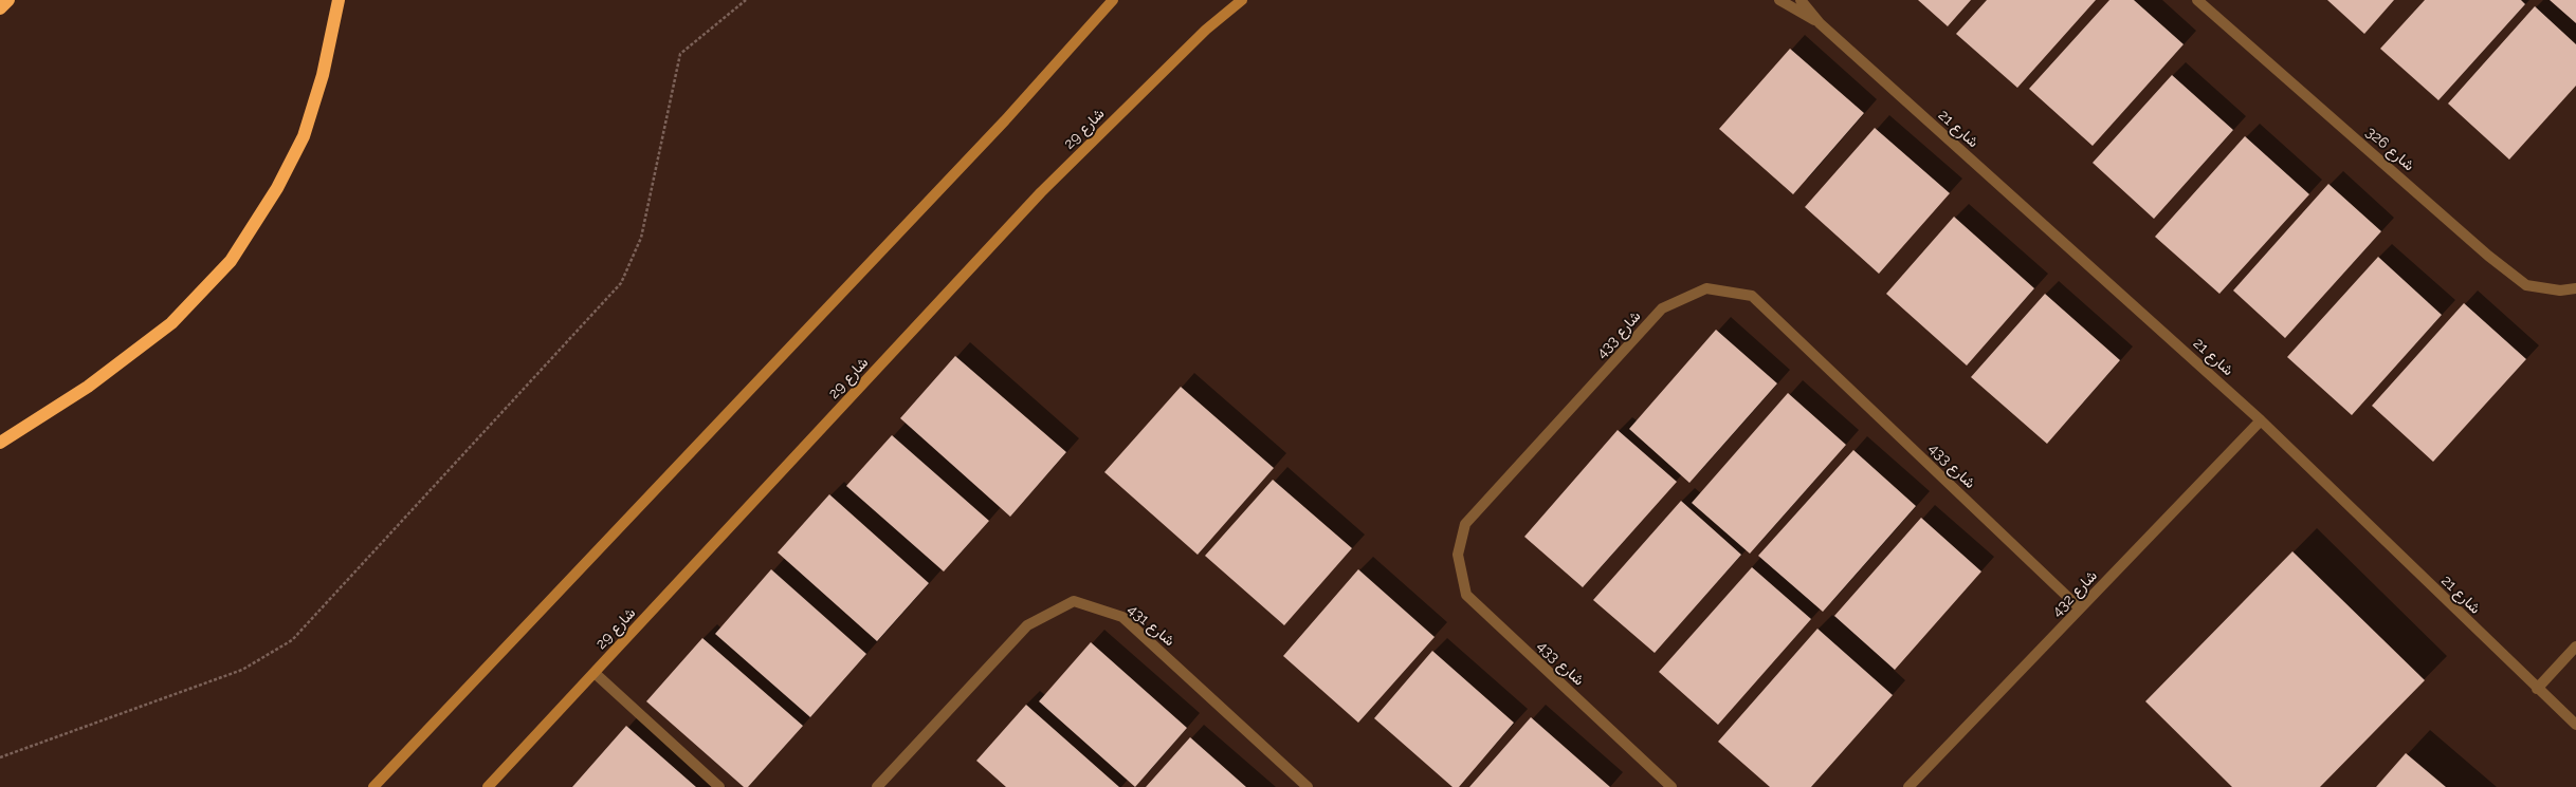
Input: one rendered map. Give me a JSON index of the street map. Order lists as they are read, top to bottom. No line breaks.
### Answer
{"streets":{"street":["شارع 29","شارع 21","شارع 326","شارع 433","شارع 432","شارع 431"]},"crossings":[["شارع 21","شارع 432"],["شارع 433","شارع 432"]]}
